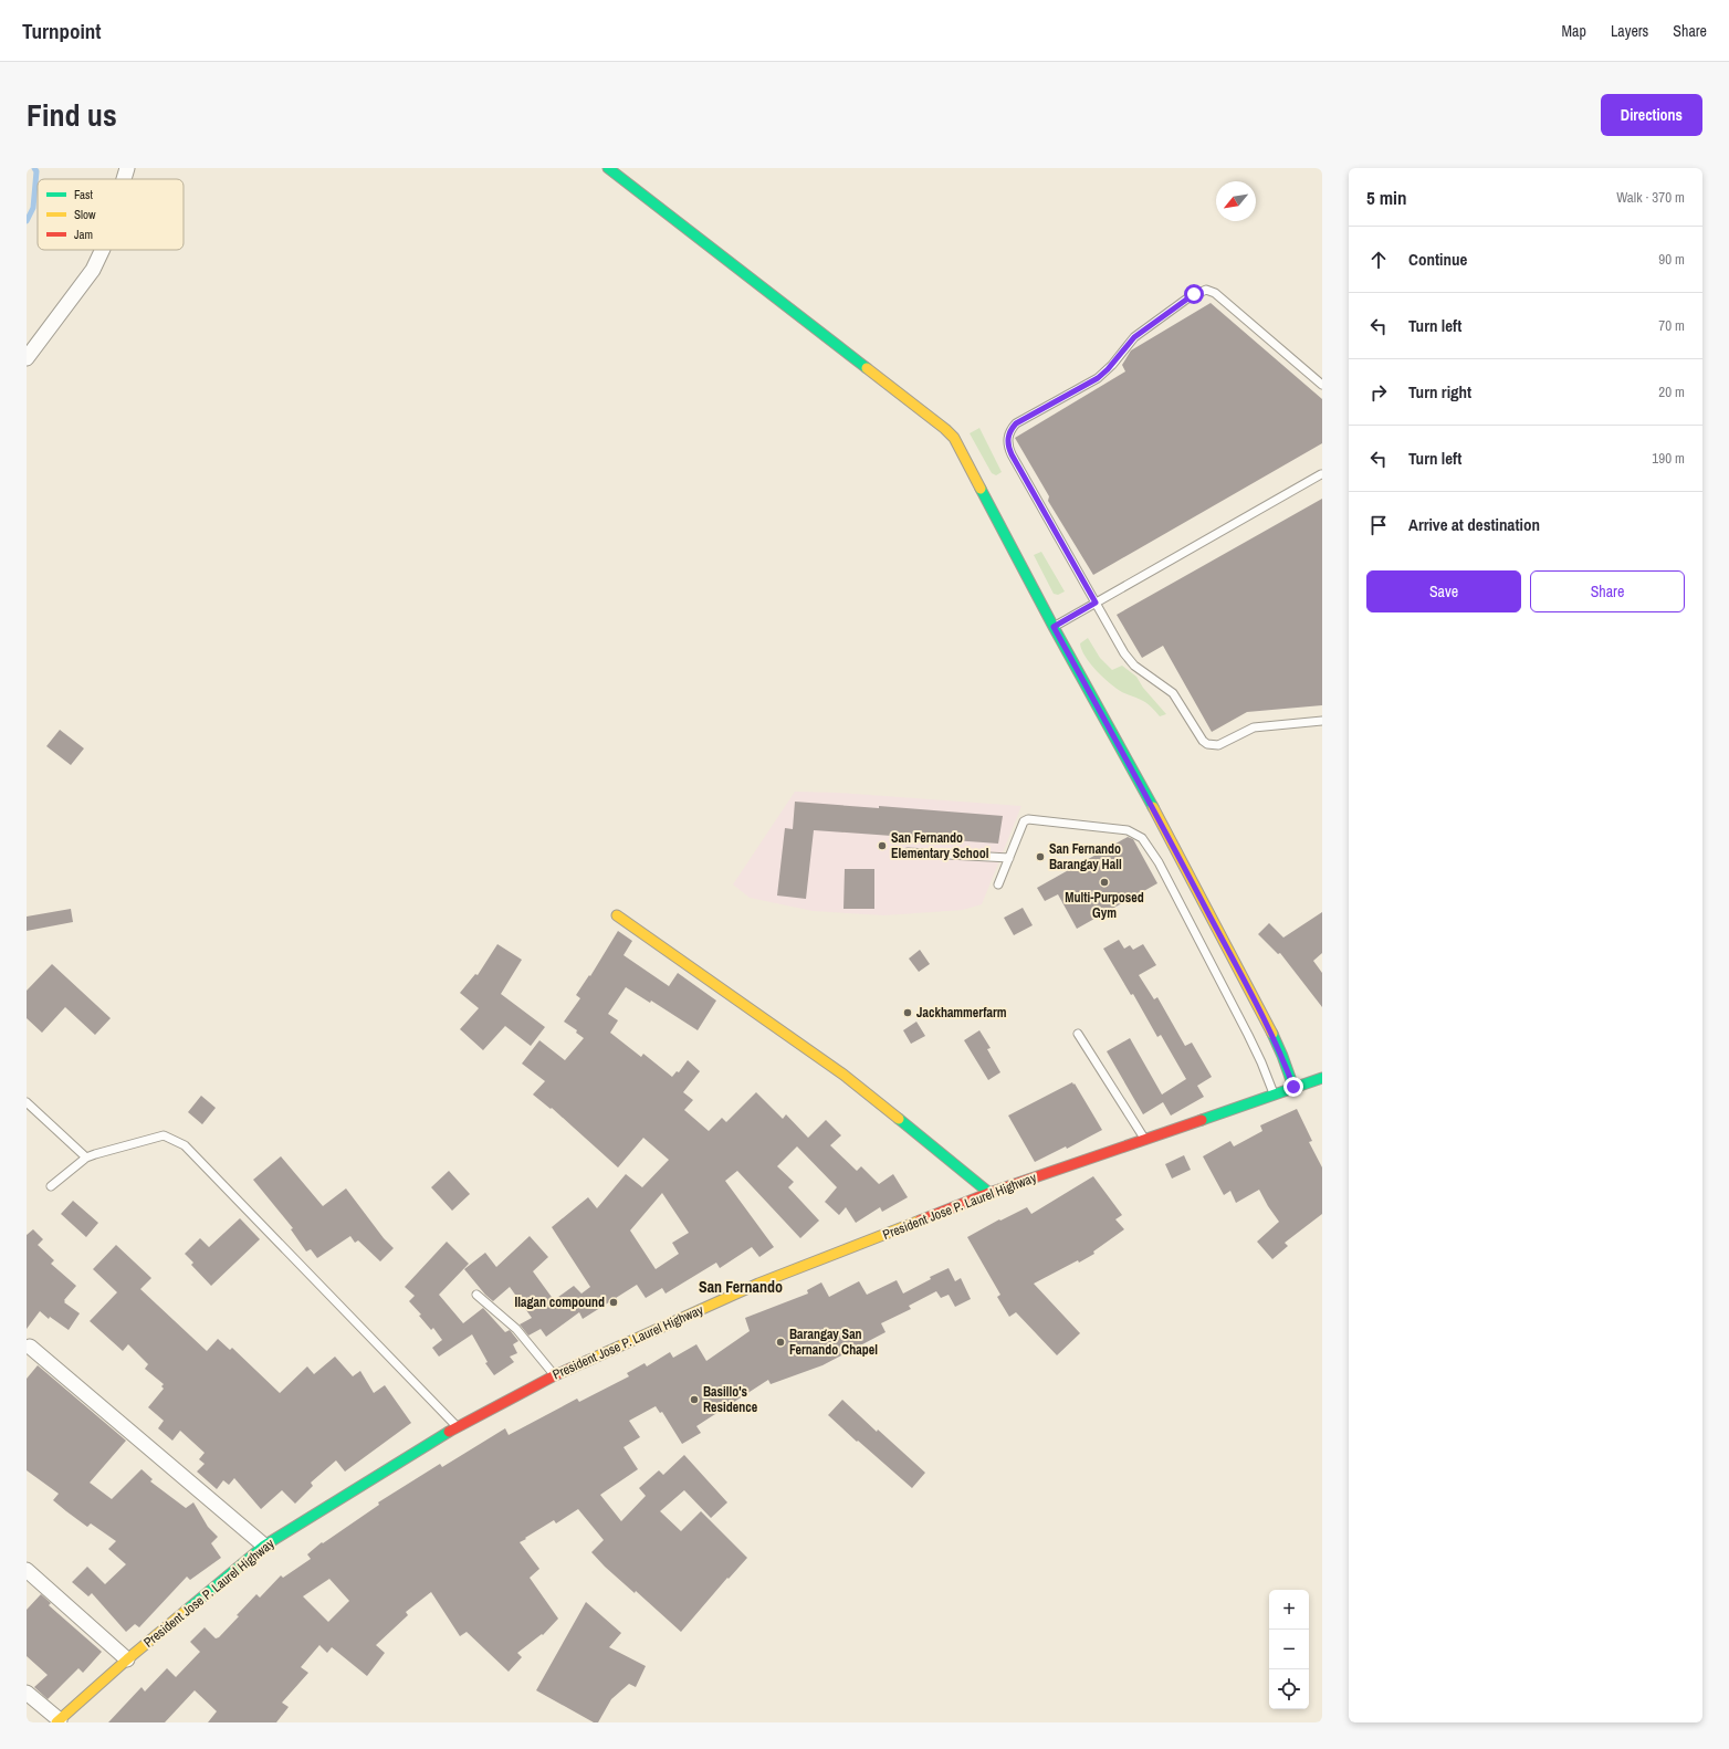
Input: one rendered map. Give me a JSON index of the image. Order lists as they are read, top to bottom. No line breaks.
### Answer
{"streets":{"main road":["President Jose P. Laurel Highway"]},"districts":["San Fernando"],"places":["San Fernando Elementary School","San Fernando Barangay Hall","Multi-Purposed Gym","Jackhammerfarm","Ilagan compound","Barangay San Fernando Chapel","Basillo's Residence"],"legend":["Fast","Slow","Jam"],"north":"bottom left","page":{"header":"Turnpoint","nav":["Map","Layers","Share"],"title":"Find us","buttons":["Directions",["Save","Share"]],"heading":["5 min","Walk · 370 m"],"list":[["Continue","90 m"],["Turn left","70 m"],["Turn right","20 m"],["Turn left","190 m"],"Arrive at destination"],"map_buttons":["+","−"]}}
